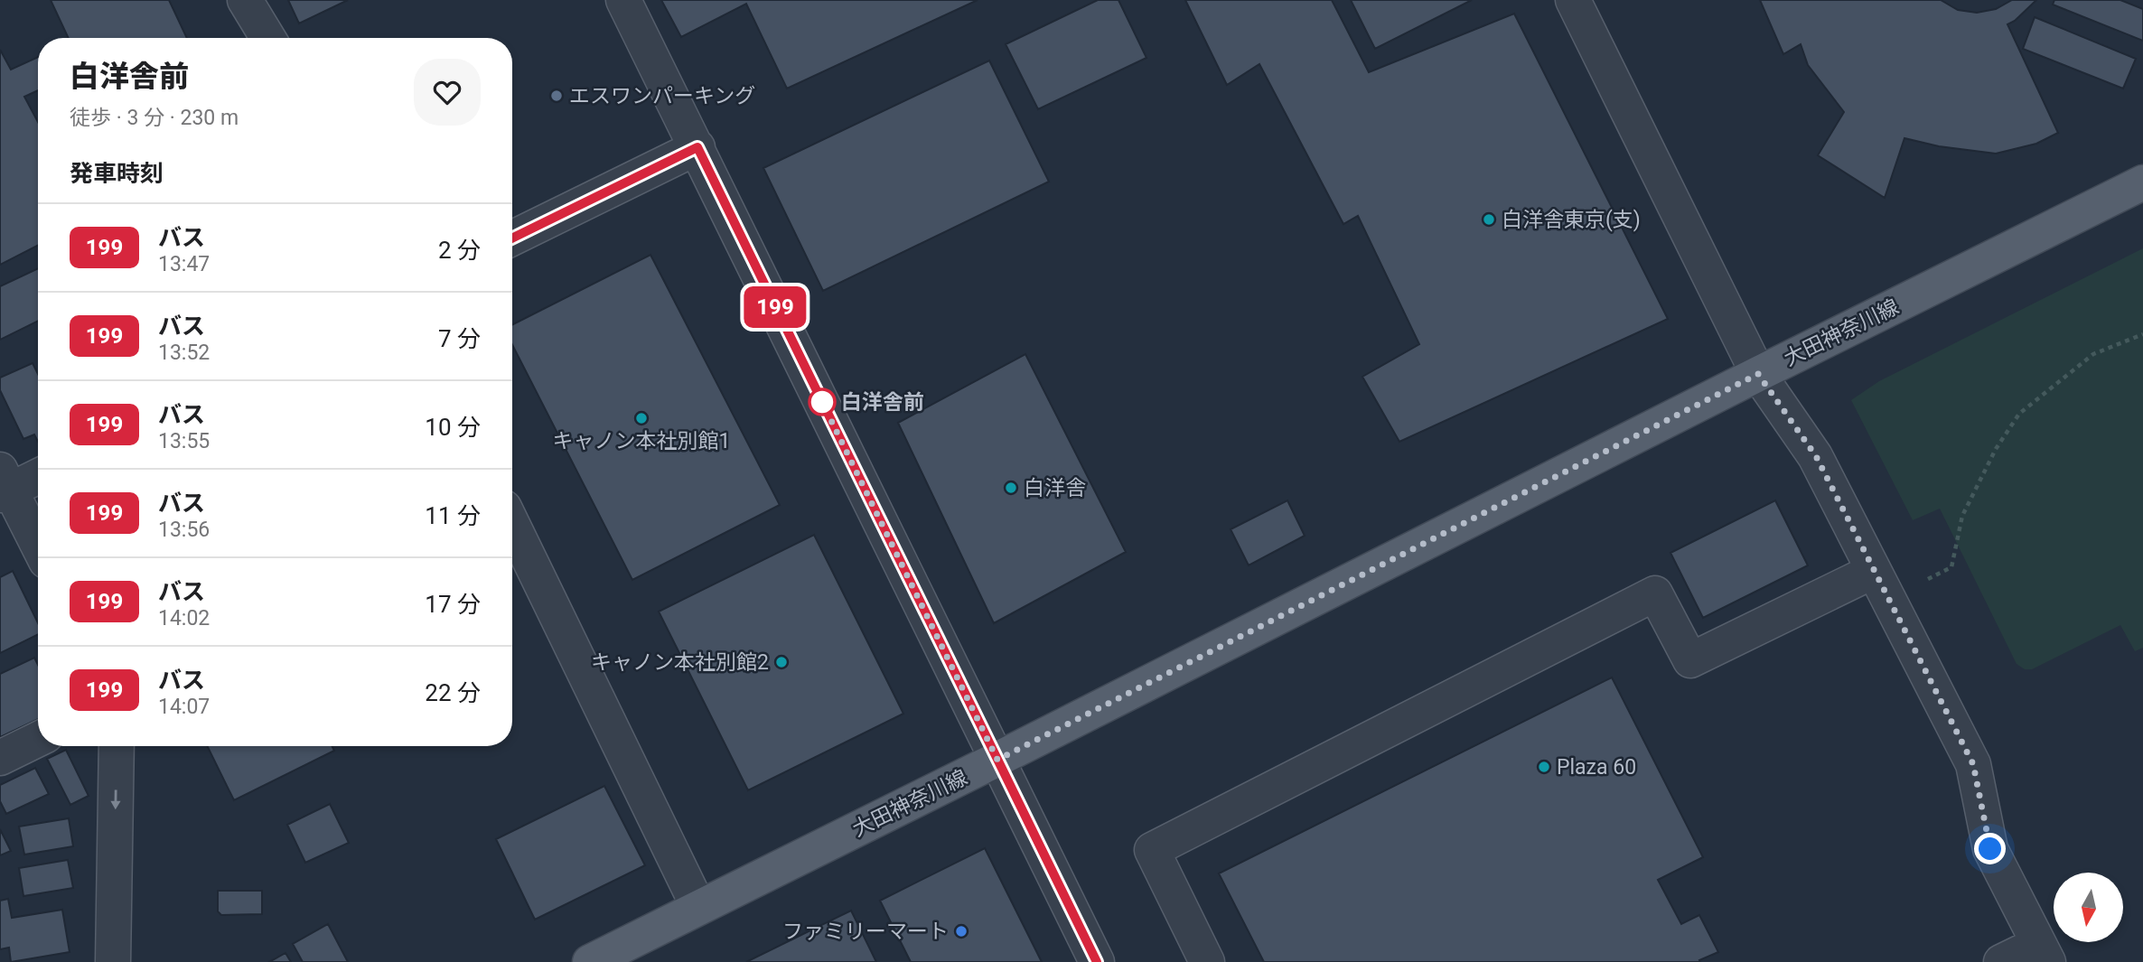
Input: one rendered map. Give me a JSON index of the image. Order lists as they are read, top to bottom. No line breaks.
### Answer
{"streets":{"main road":["大田神奈川線"]},"places":["エスワンパーキング","白洋舎東京(支)","白洋舎前","キャノン本社別館1","白洋舎","キャノン本社別館2","Plaza 60","ファミリーマート"],"lines":["bus line 199"],"north":"bottom","page":{"on_map":"199","heading":[["白洋舎前","徒歩 · 3 分 · 230 m"],"発車時刻"],"list":[{"mark":"199","name":"バス","note":"13:47","value":"2 分"},{"mark":"199","name":"バス","note":"13:52","value":"7 分"},{"mark":"199","name":"バス","note":"13:55","value":"10 分"},{"mark":"199","name":"バス","note":"13:56","value":"11 分"},{"mark":"199","name":"バス","note":"14:02","value":"17 分"},{"mark":"199","name":"バス","note":"14:07","value":"22 分"}]}}
